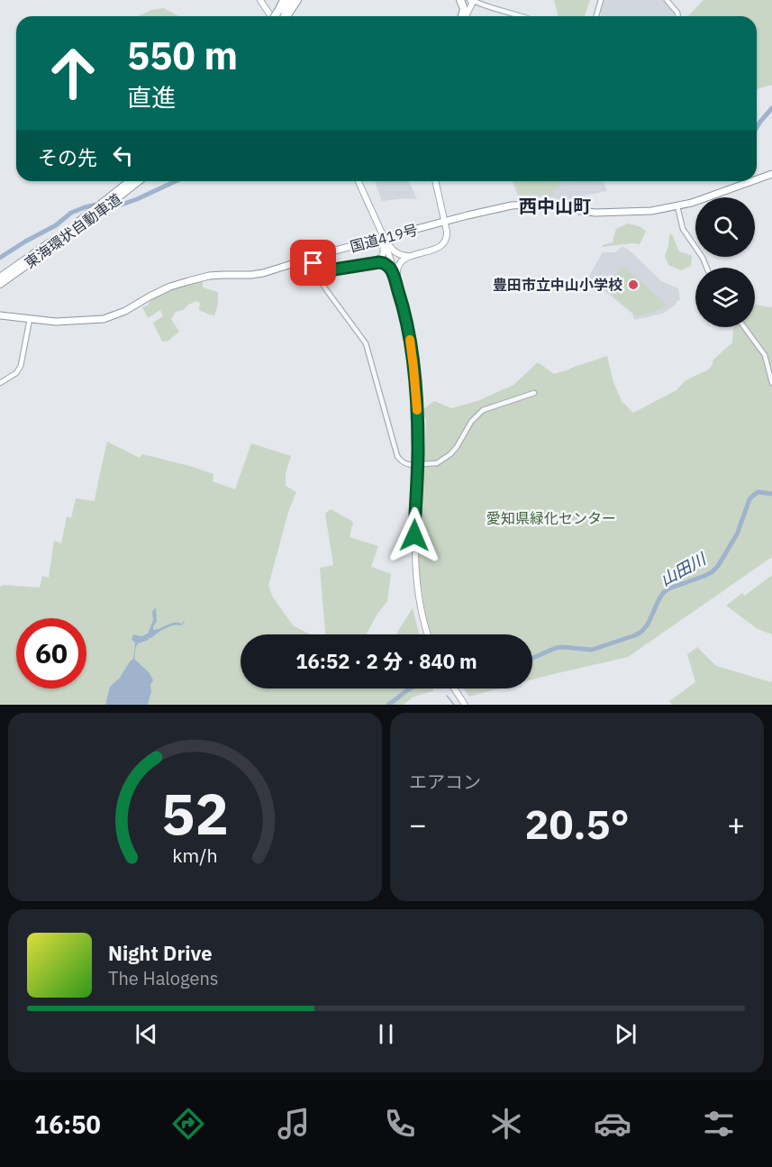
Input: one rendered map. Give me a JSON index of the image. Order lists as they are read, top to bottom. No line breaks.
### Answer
{"streets":{"highway":["東海環状自動車道","国道419号"]},"districts":["西中山町"],"water":["山田川"],"parks":["愛知県緑化センター"],"places":["豊田市立中山小学校"],"page":{"turn":["550 m","直進"],"then":"その先","limit":"60","trip":"16:52 · 2 分 · 840 m","tile":"エアコン","heat":["−","20.5°","+"],"song":["Night Drive","The Halogens"],"tabs":"16:50","gauge":["52","km/h"]}}
